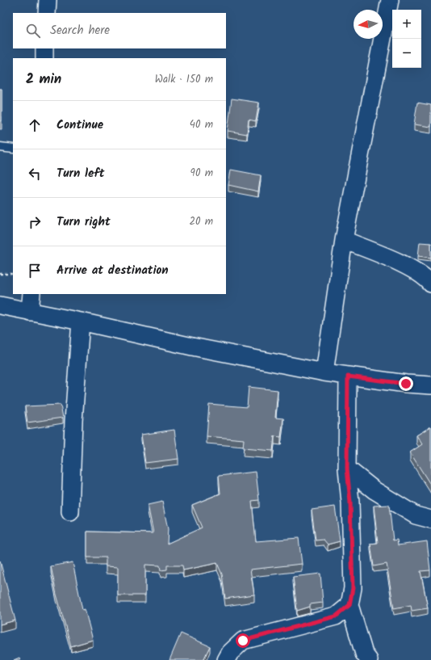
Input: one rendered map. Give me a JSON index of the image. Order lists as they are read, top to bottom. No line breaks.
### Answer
{"north":"left","page":{"map_buttons":["+","−"],"search":"Search here","heading":["2 min","Walk · 150 m"],"list":[["Continue","40 m"],["Turn left","90 m"],["Turn right","20 m"],"Arrive at destination"]}}
